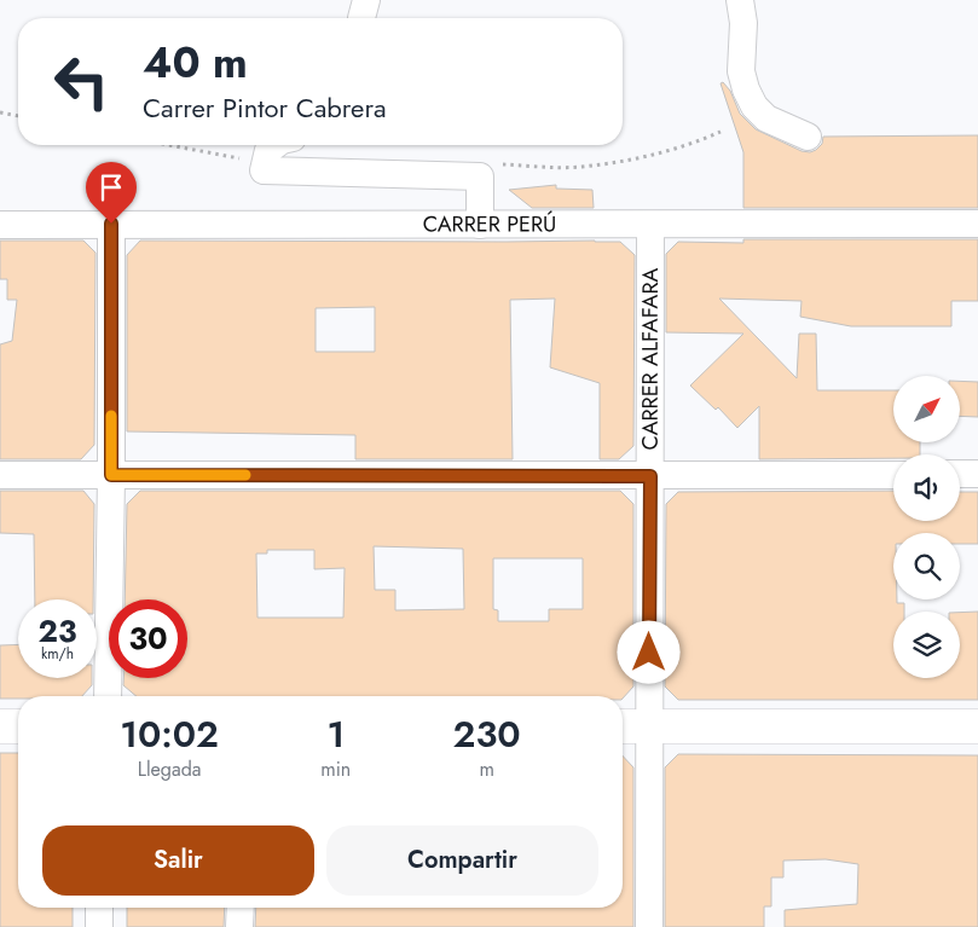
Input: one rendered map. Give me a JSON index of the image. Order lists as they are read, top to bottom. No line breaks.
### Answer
{"streets":{"street":["CARRER PERÚ","CARRER ALFAFARA"]},"crossings":[["CARRER PERÚ","CARRER ALFAFARA"]],"north":"top right","page":{"turn":["40 m","Carrer Pintor Cabrera"],"speed":"23 km/h","limit":"30","eta":["10:02","Llegada","1","min","230","m"],"buttons":["Salir","Compartir"]}}
